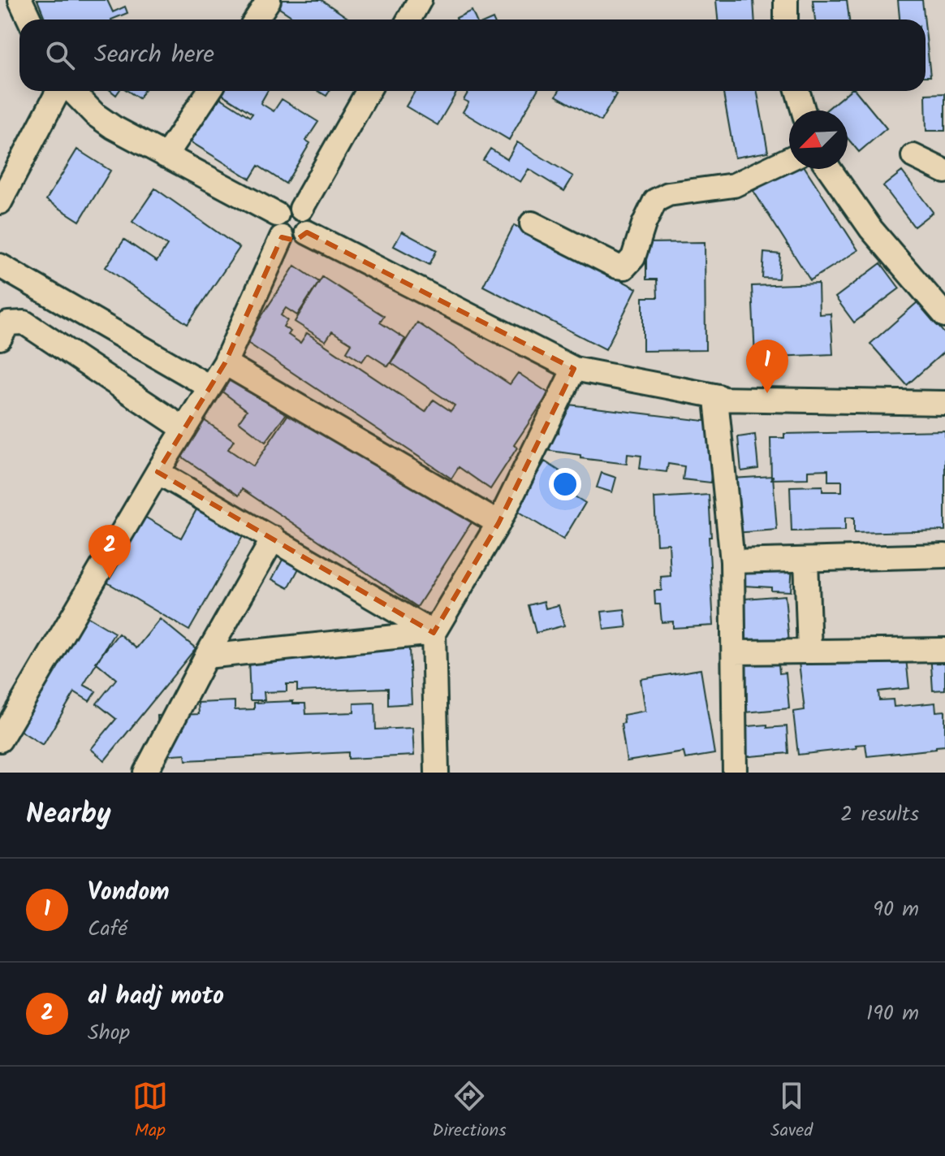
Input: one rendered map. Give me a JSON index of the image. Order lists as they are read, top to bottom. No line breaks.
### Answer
{"north":"bottom left","page":{"search":"Search here","pins":["1","2"],"heading":["Nearby","2 results"],"list":[{"mark":"1","name":"Vondom","note":"Café","value":"90 m"},{"mark":"2","name":"al hadj moto","note":"Shop","value":"190 m"}],"nav":["Map","Directions","Saved"]}}
